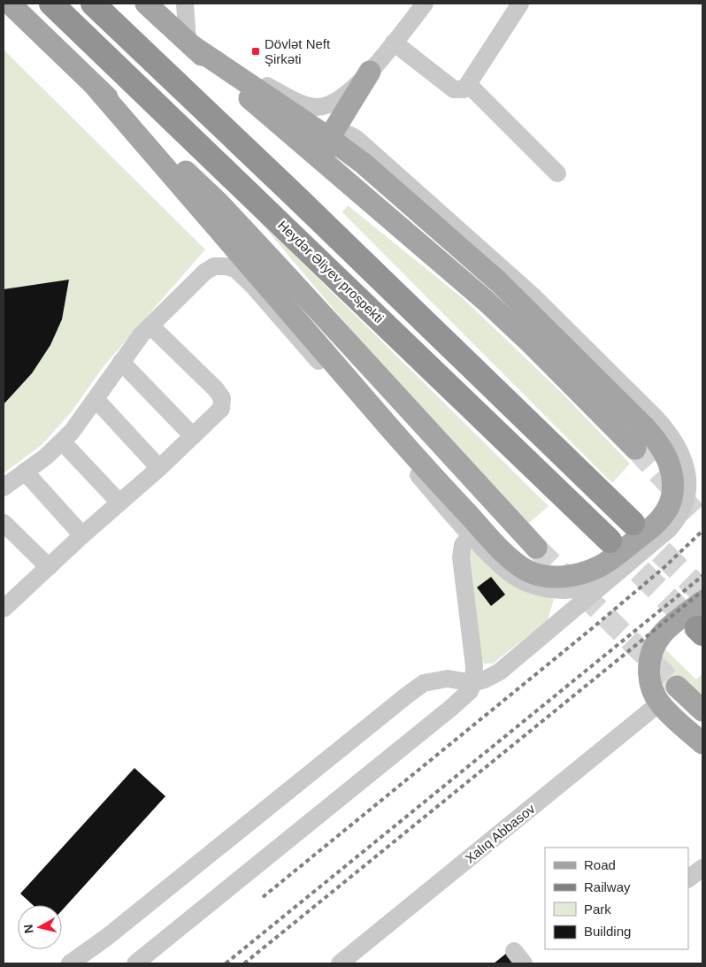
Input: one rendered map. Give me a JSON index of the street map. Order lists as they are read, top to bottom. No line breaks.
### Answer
{"streets":{"highway":["Heydər Əliyev prospekti"],"street":["Xalıq Abbasov"]},"places":{"transit":["Dövlət Neft Şirkəti"]},"legend":["Road","Railway","Park","Building"],"north":"left"}
